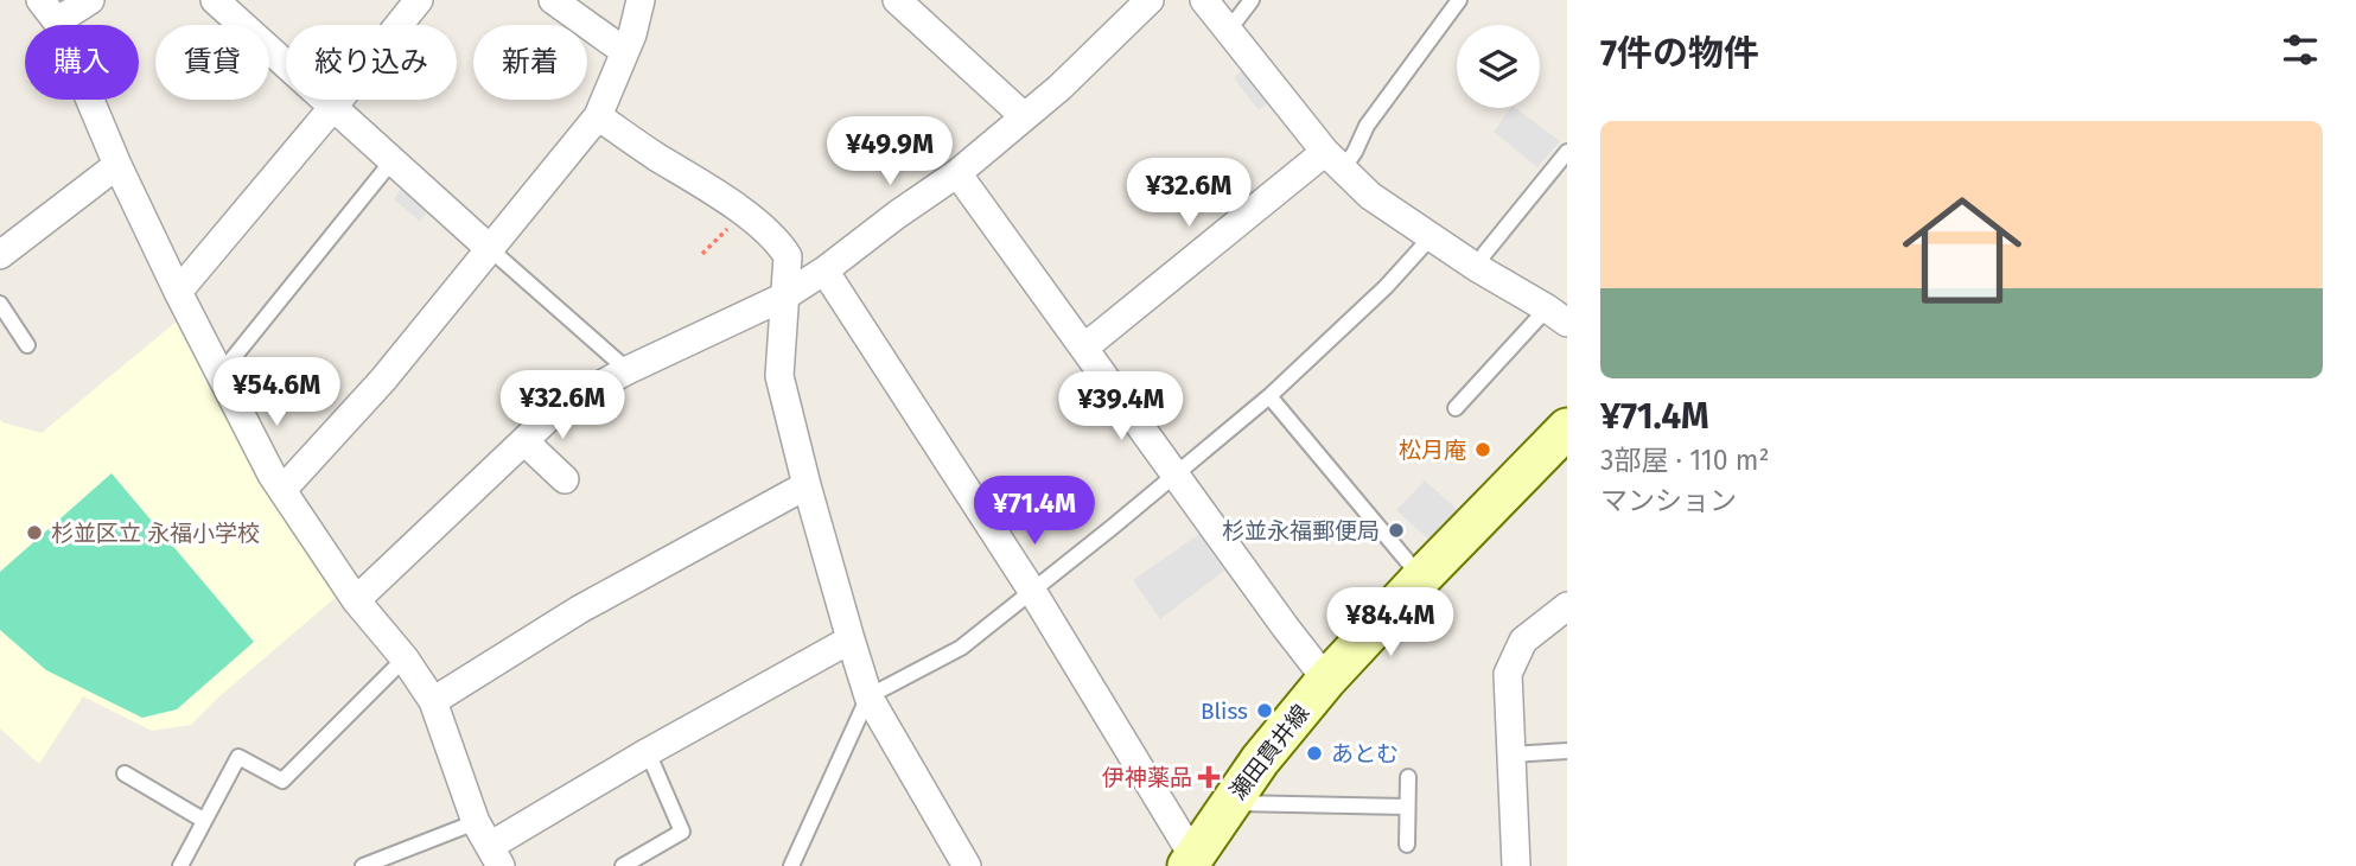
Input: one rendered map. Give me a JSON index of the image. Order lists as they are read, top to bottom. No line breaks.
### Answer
{"streets":{"main road":["瀬田貫井線"]},"places":{"other":["松月庵","杉並永福郵便局","杉並区立 永福小学校","Bliss","あとむ"],"health":["伊神薬品"]},"page":{"heading":"7件の物件","chip":["購入","賃貸","絞り込み","新着"],"list":[{"name":"¥71.4M","note":"3部屋 · 110 m² · マンション"}],"price":["¥49.9M","¥32.6M","¥54.6M","¥32.6M","¥39.4M","¥71.4M","¥84.4M"]}}
